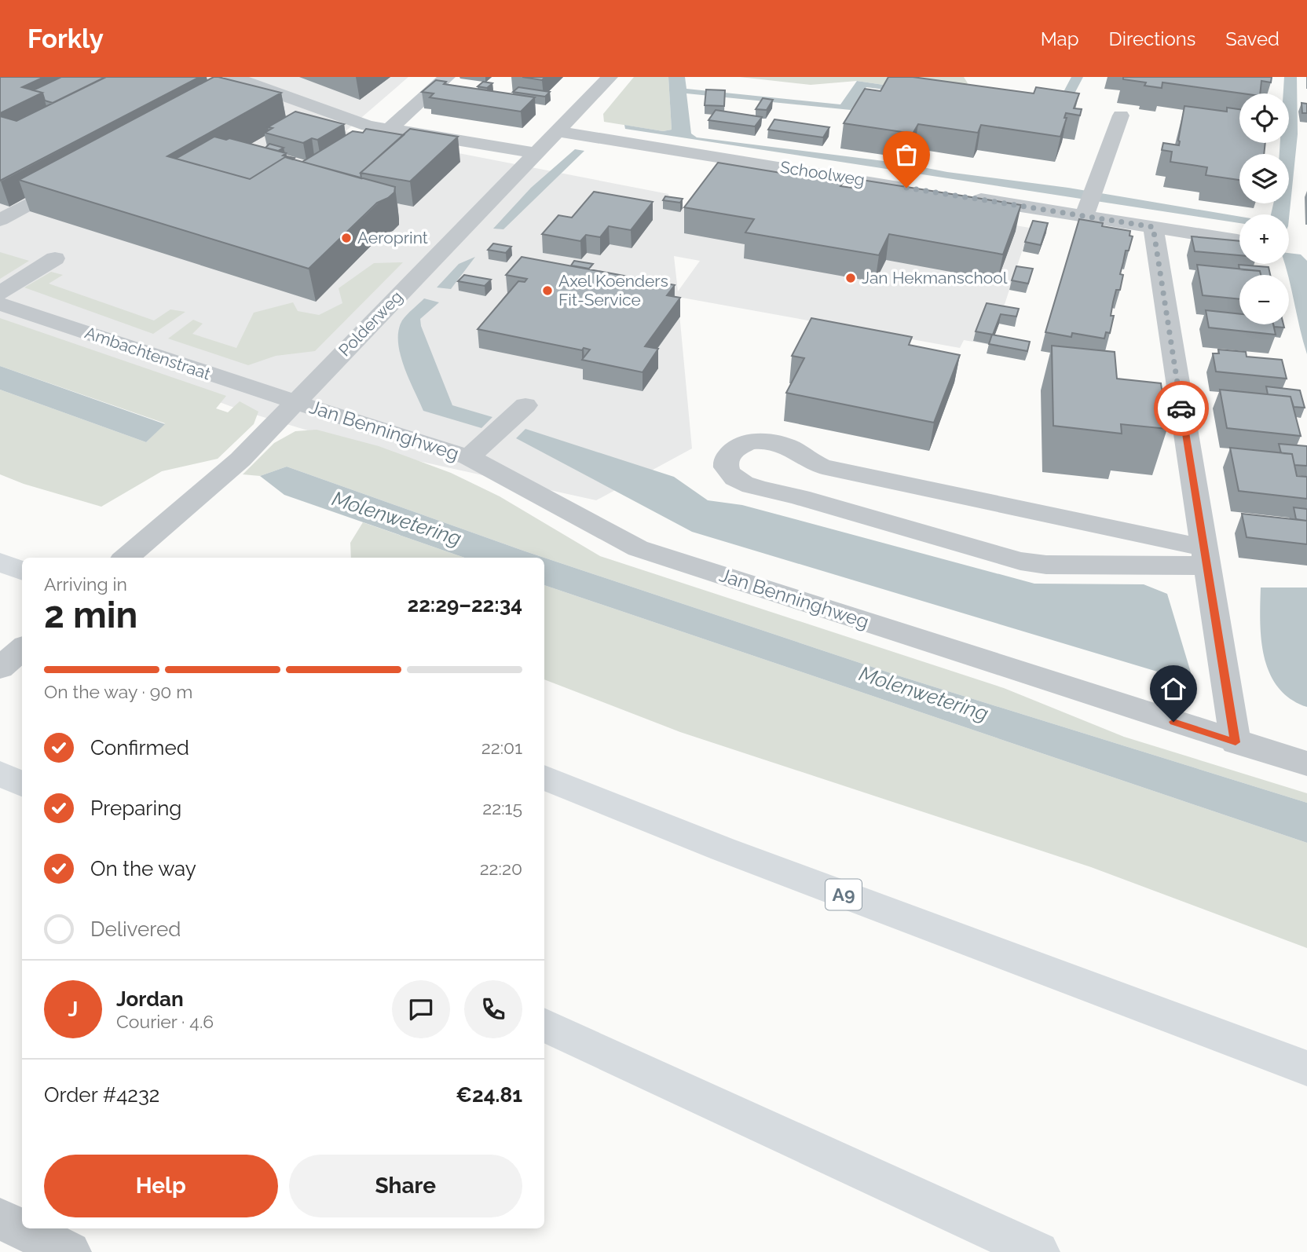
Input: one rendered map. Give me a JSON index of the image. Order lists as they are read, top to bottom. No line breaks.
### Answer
{"streets":{"highway":["A9"],"street":["Schoolweg","Polderweg","Ambachtenstraat","Jan Benninghweg"]},"crossings":[["Schoolweg","Polderweg"],["Polderweg","Ambachtenstraat"],["Polderweg","Jan Benninghweg"],["Ambachtenstraat","Jan Benninghweg"]],"water":["Molenwetering"],"places":["Aeroprint","Jan Hekmanschool","Axel Koenders Fit-Service"],"page":{"header":"Forkly","nav":["Map","Directions","Saved"],"map_buttons":["+","−"],"heading":["2 min","Arriving in","22:29–22:34"],"panel":["Jordan","Courier · 4.6","Order #4232","€24.81"],"bar":"On the way · 90 m","list":[["Confirmed","22:01"],["Preparing","22:15"],["On the way","22:20"],"Delivered"],"round":"J","buttons":["Help","Share"]}}
